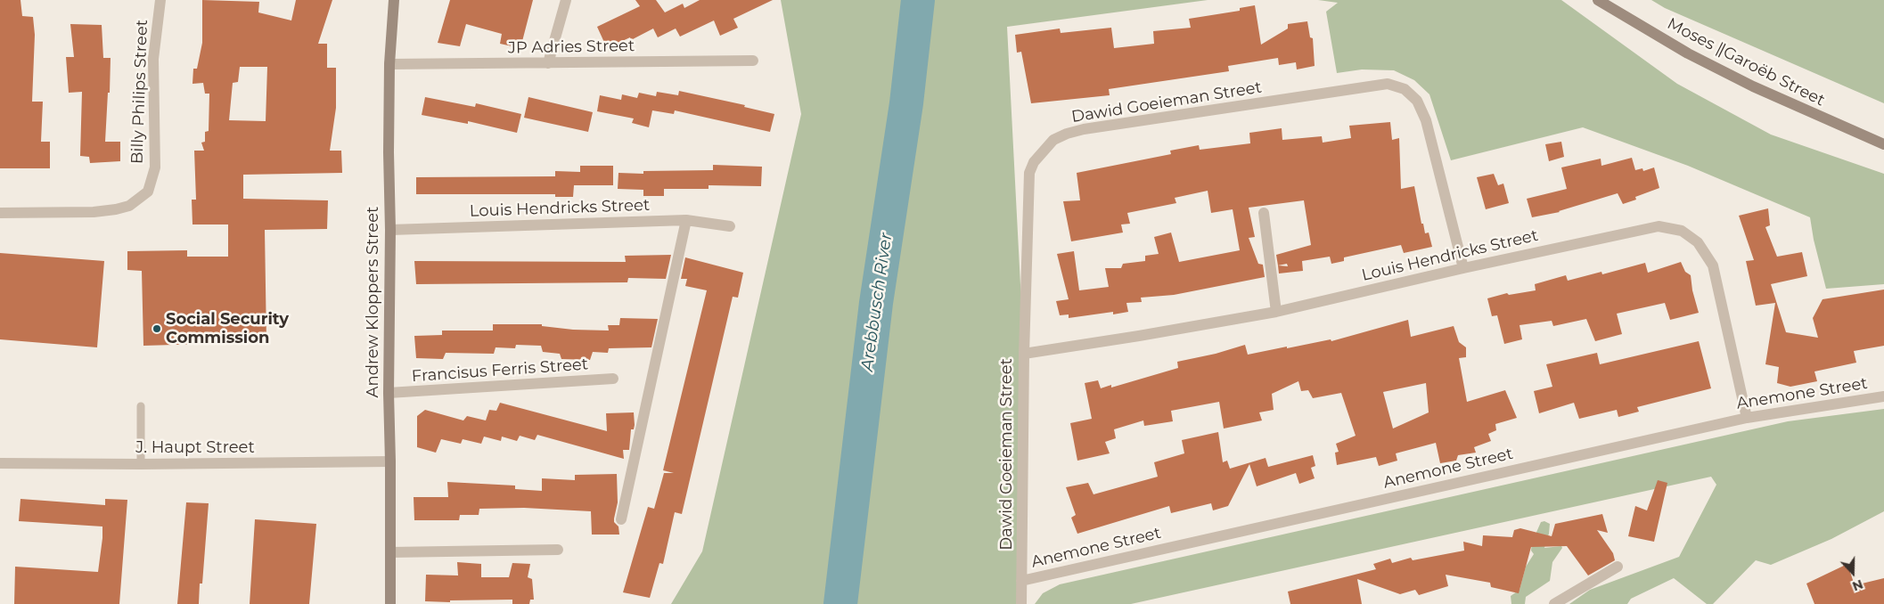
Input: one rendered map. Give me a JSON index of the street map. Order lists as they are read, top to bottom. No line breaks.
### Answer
{"streets":{"street":["JP Adries Street","Moses ǁGaroëb Street","Billy Philips Street","Dawid Goeieman Street","Louis Hendricks Street","Andrew Kloppers Street","Francisus Ferris Street","Anemone Street","J. Haupt Street"]},"crossings":[["JP Adries Street","Andrew Kloppers Street"],["Dawid Goeieman Street","Louis Hendricks Street"],["Dawid Goeieman Street","Anemone Street"],["Louis Hendricks Street","Andrew Kloppers Street"],["Louis Hendricks Street","Anemone Street"],["Andrew Kloppers Street","Francisus Ferris Street"],["Andrew Kloppers Street","J. Haupt Street"]],"water":["Arebbusch River"],"places":["Social Security Commission"],"north":"bottom"}
